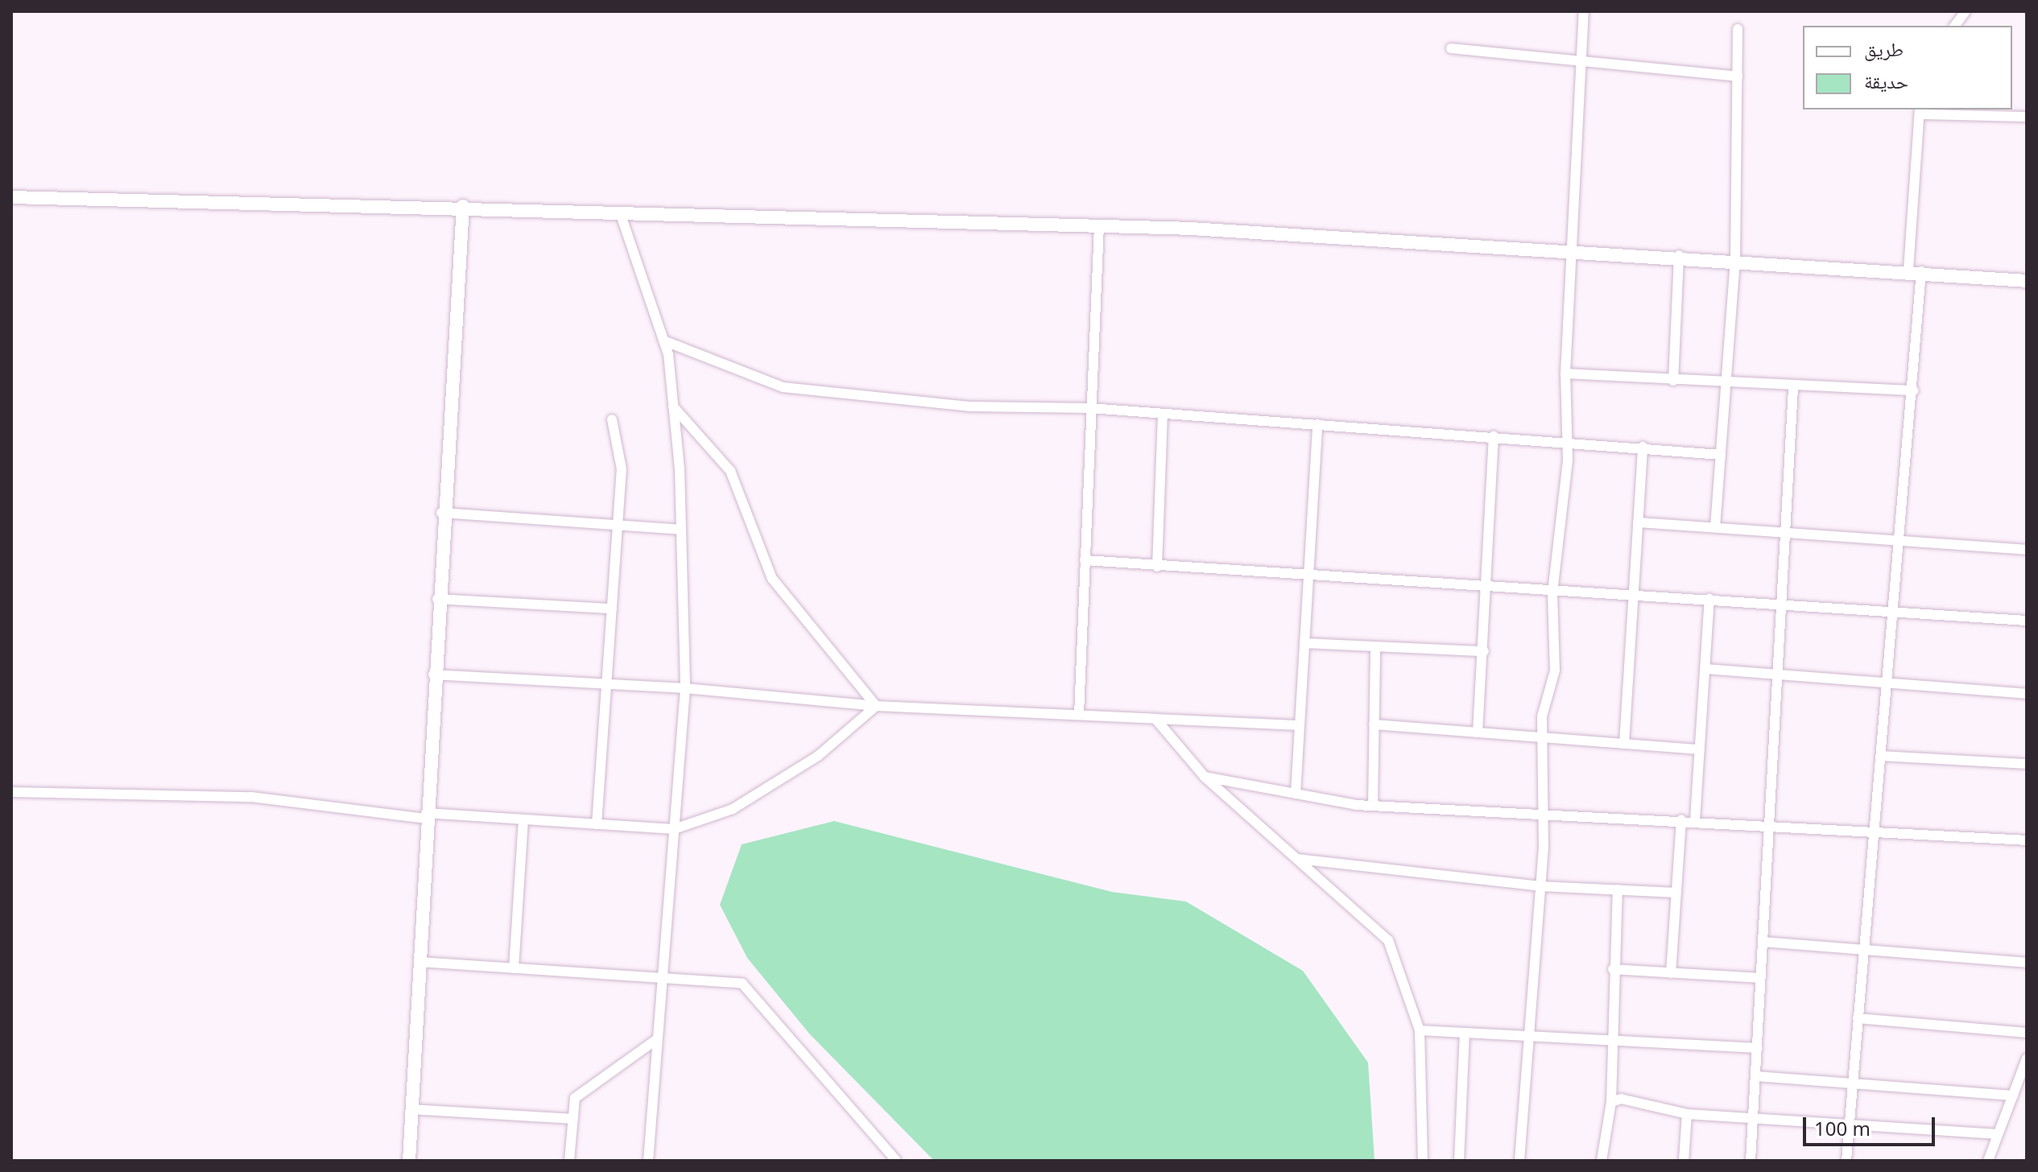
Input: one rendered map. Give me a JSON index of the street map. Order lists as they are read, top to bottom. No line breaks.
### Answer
{"legend":["طريق","حديقة"],"scale_bar":"100 m"}
